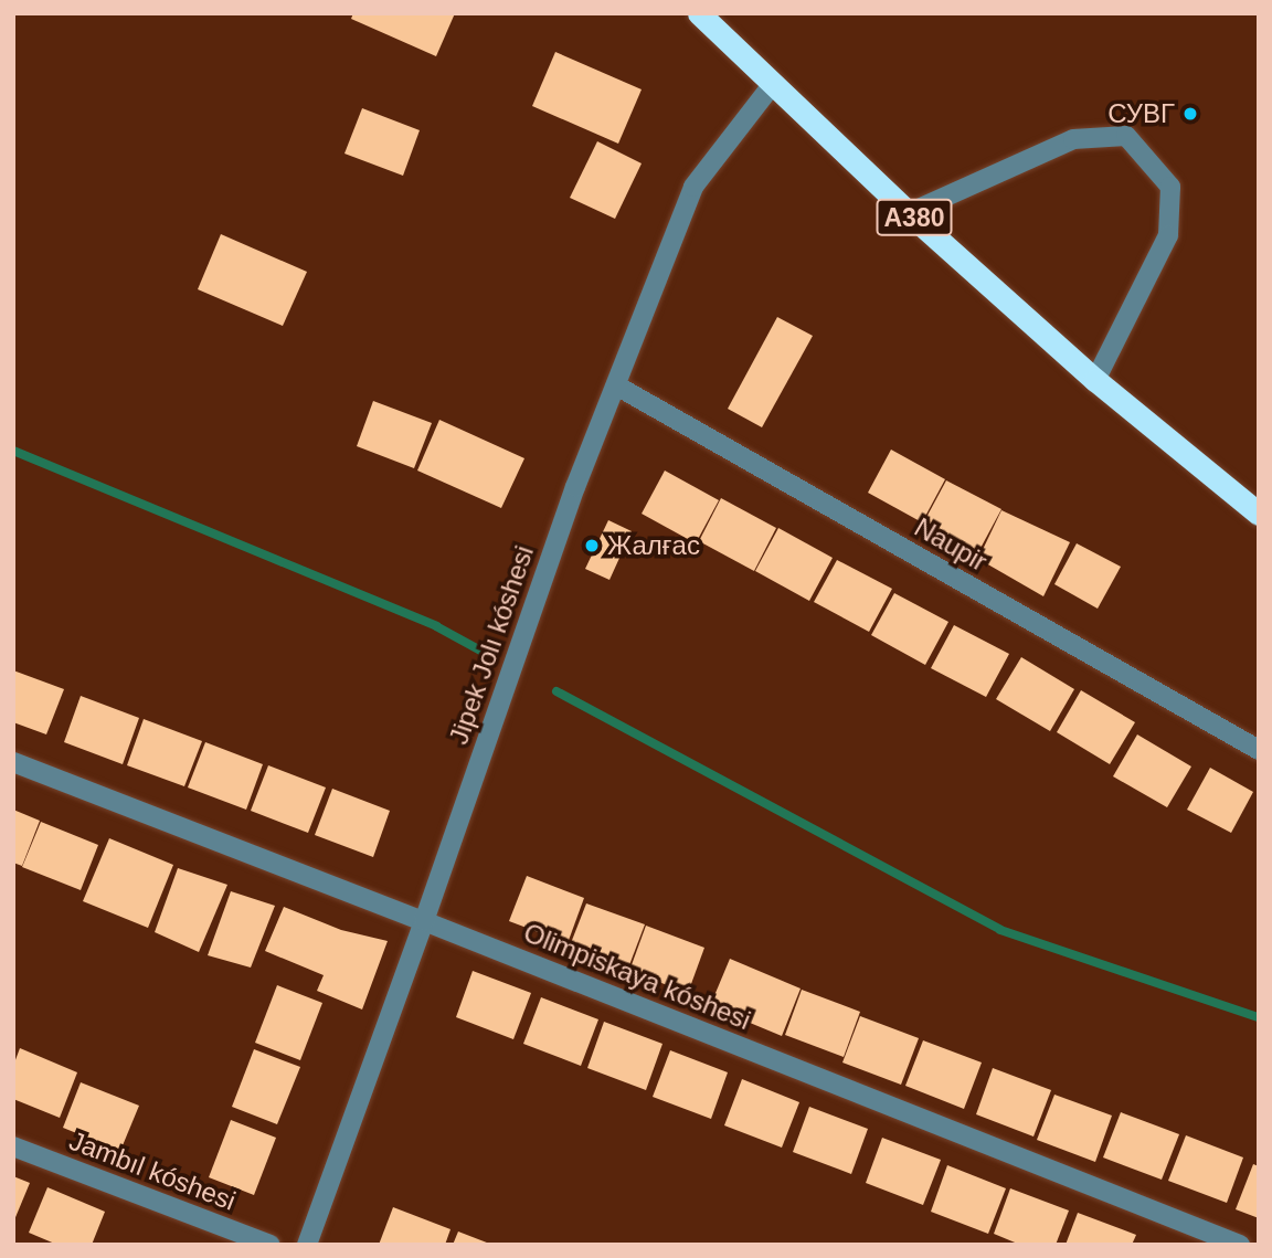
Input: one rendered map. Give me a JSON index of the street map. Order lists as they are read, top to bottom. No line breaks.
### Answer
{"streets":{"highway":["A380"],"street":["Naupir","Jipek Jolı kóshesi","Olimpiskaya kóshesi","Jambıl kóshesi"]},"crossings":[["A380","Jipek Jolı kóshesi"],["Naupir","Jipek Jolı kóshesi"],["Jipek Jolı kóshesi","Olimpiskaya kóshesi"]],"places":["СУВГ","Жалғас"]}
